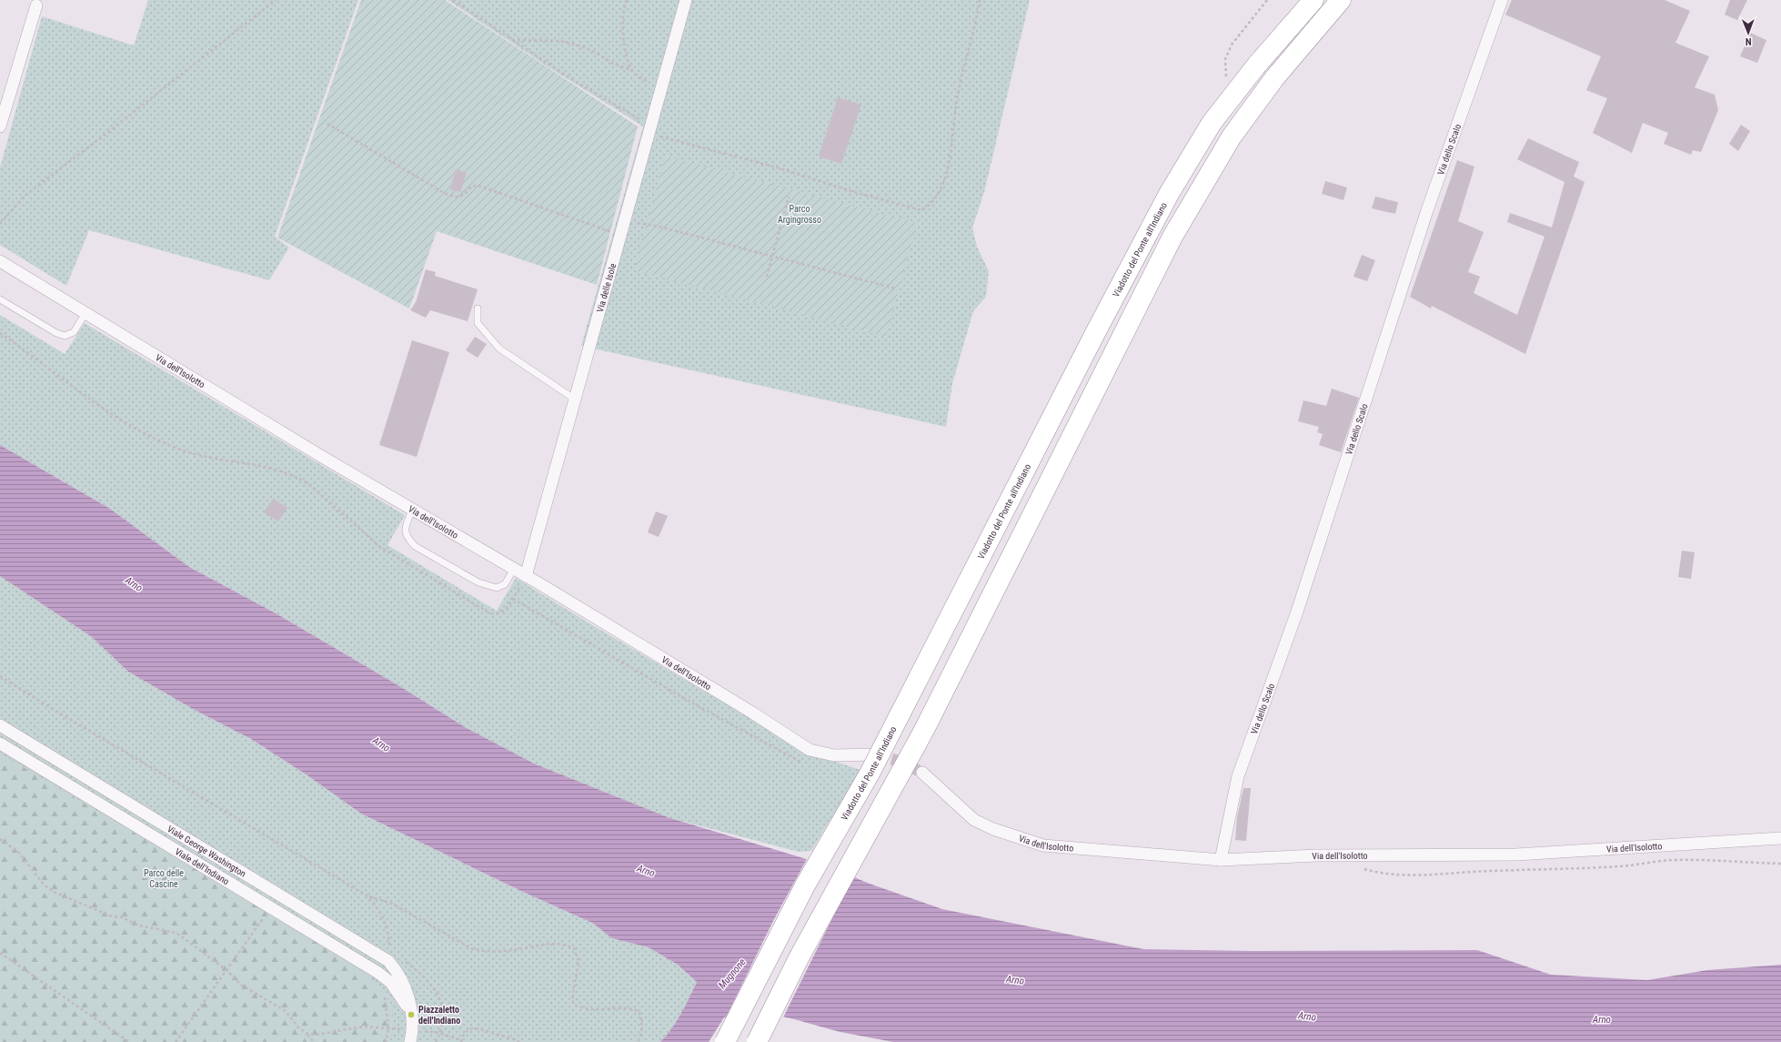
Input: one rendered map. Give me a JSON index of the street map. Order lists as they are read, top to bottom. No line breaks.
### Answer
{"streets":{"highway":["Viadotto del Ponte all'Indiano"],"street":["Via dello Scalo","Via delle Isole","Via dell'Isolotto","Viale George Washington","Viale dell'Indiano"]},"crossings":[["Via dello Scalo","Via dell'Isolotto"],["Via delle Isole","Via dell'Isolotto"],["Viale George Washington","Viale dell'Indiano"]],"water":["Arno","Mugnone"],"parks":["Parco Argingrosso","Parco delle Cascine"],"places":["Piazzaletto dell'Indiano"],"north":"bottom"}
